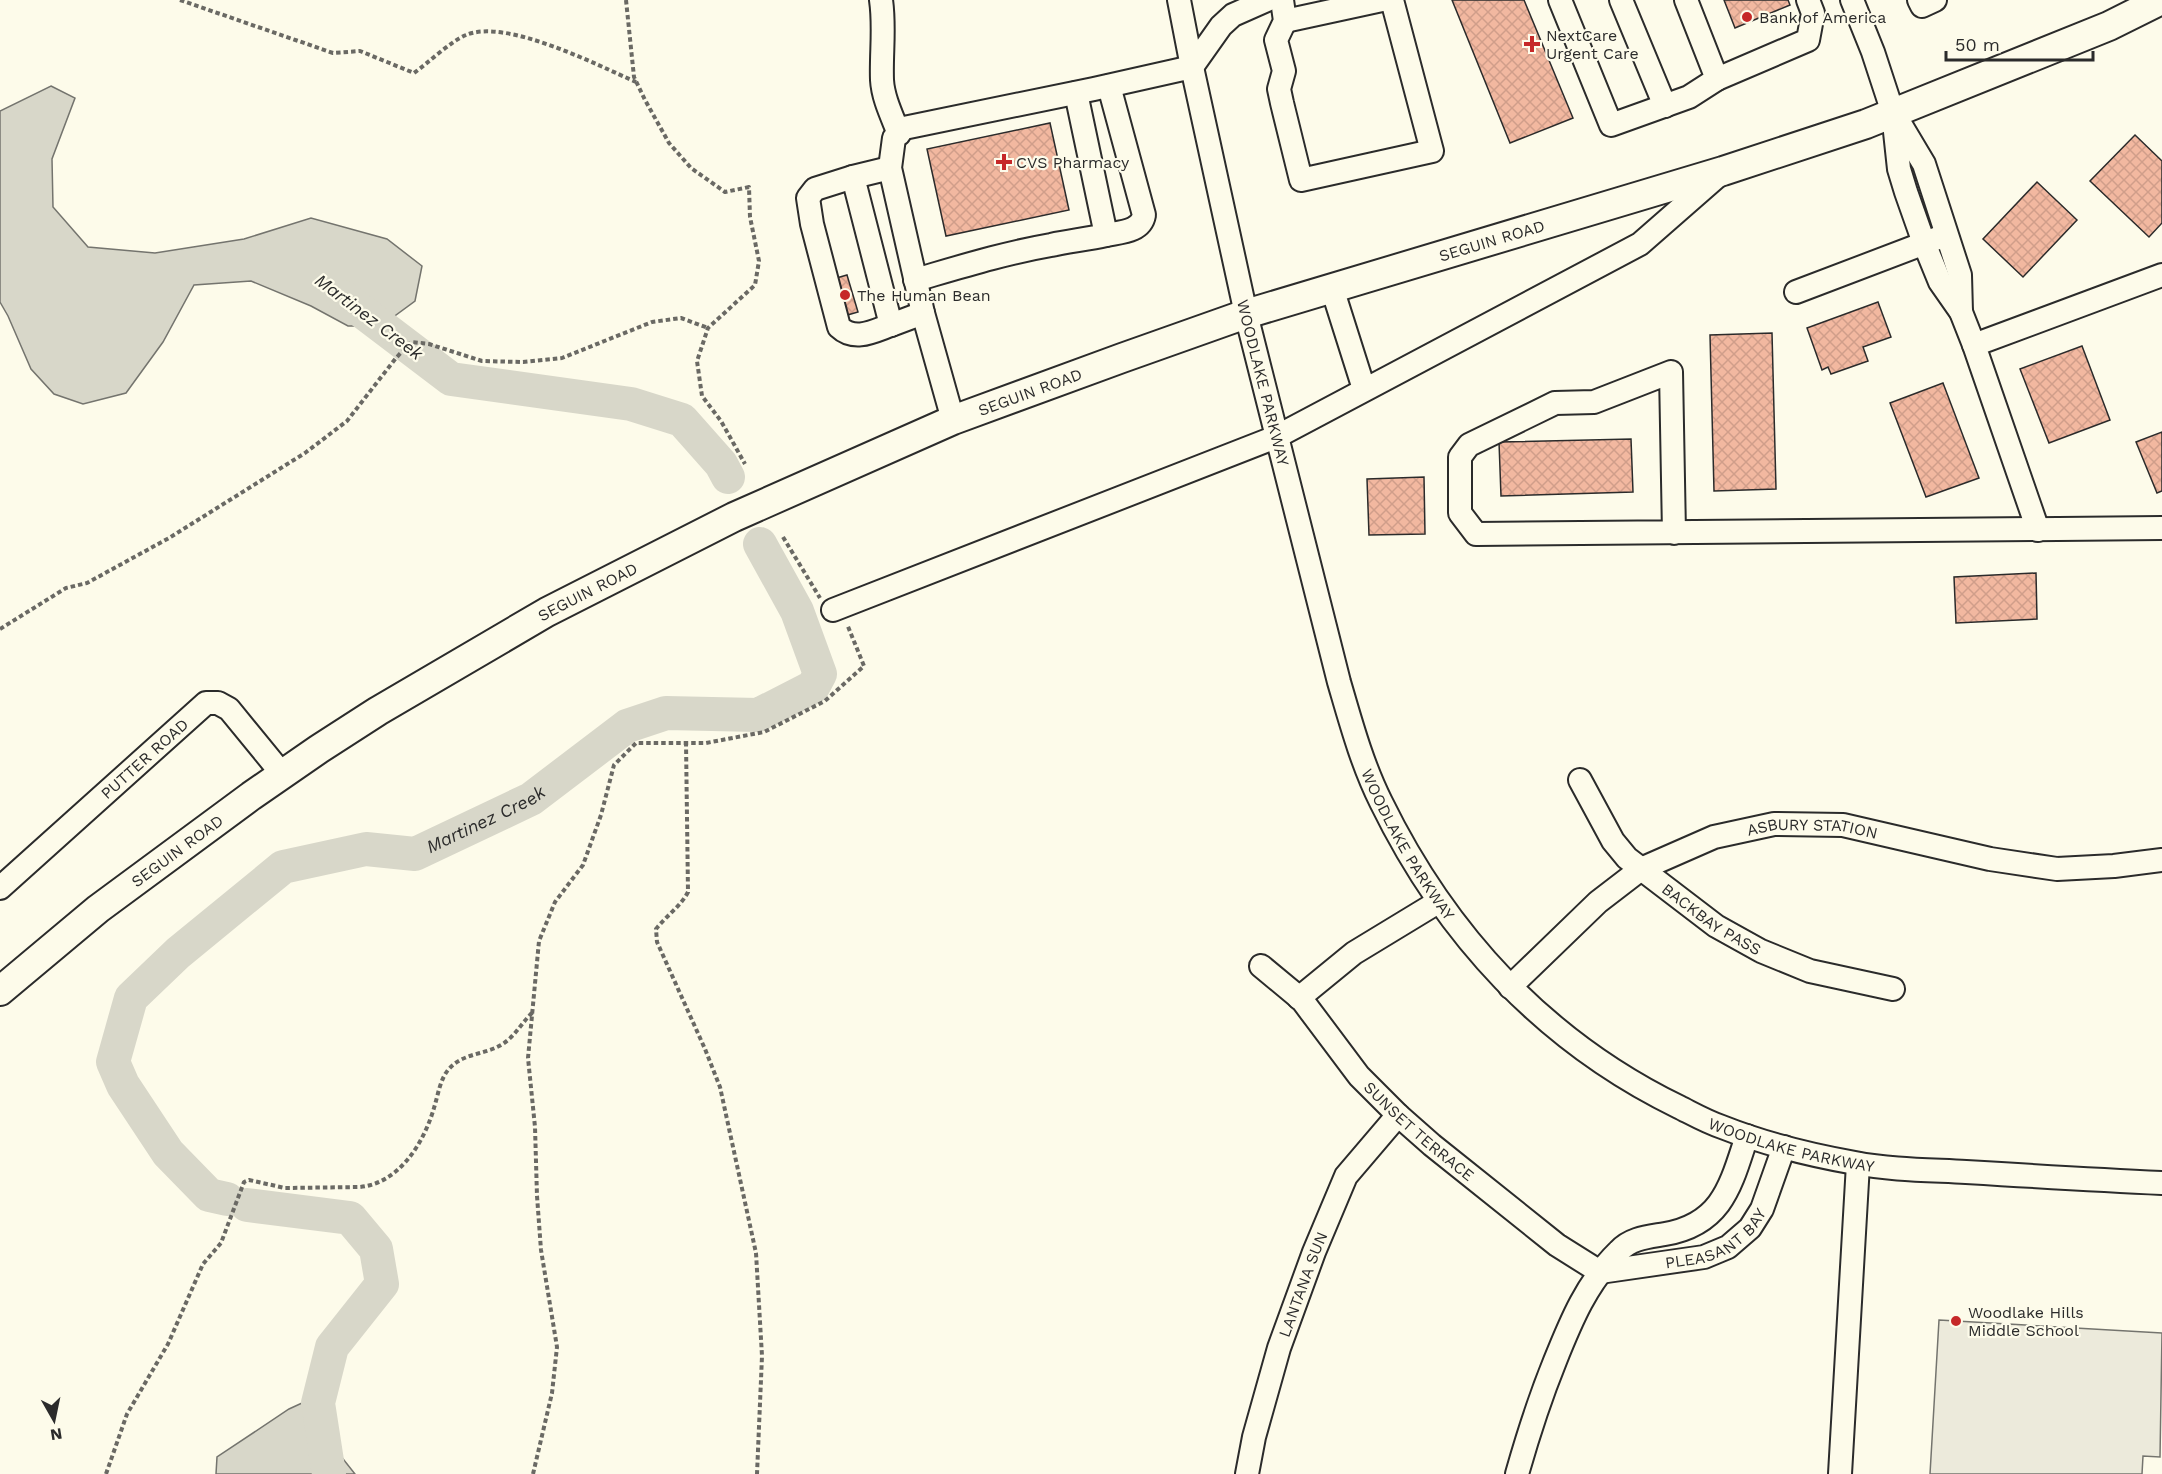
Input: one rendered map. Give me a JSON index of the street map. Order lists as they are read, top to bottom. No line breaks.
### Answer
{"streets":{"main road":["SEGUIN ROAD"],"street":["WOODLAKE PARKWAY","PUTTER ROAD","ASBURY STATION","BACKBAY PASS","SUNSET TERRACE","PLEASANT BAY","LANTANA SUN"]},"crossings":[["SEGUIN ROAD","WOODLAKE PARKWAY"],["SEGUIN ROAD","PUTTER ROAD"],["WOODLAKE PARKWAY","ASBURY STATION"],["WOODLAKE PARKWAY","PLEASANT BAY"],["ASBURY STATION","BACKBAY PASS"],["SUNSET TERRACE","PLEASANT BAY"],["SUNSET TERRACE","LANTANA SUN"]],"water":["Martinez Creek"],"places":{"other":["Bank of America","The Human Bean","Woodlake Hills Middle School"],"health":["NextCare Urgent Care","CVS Pharmacy"]},"scale_bar":"50 m","north":"bottom"}
